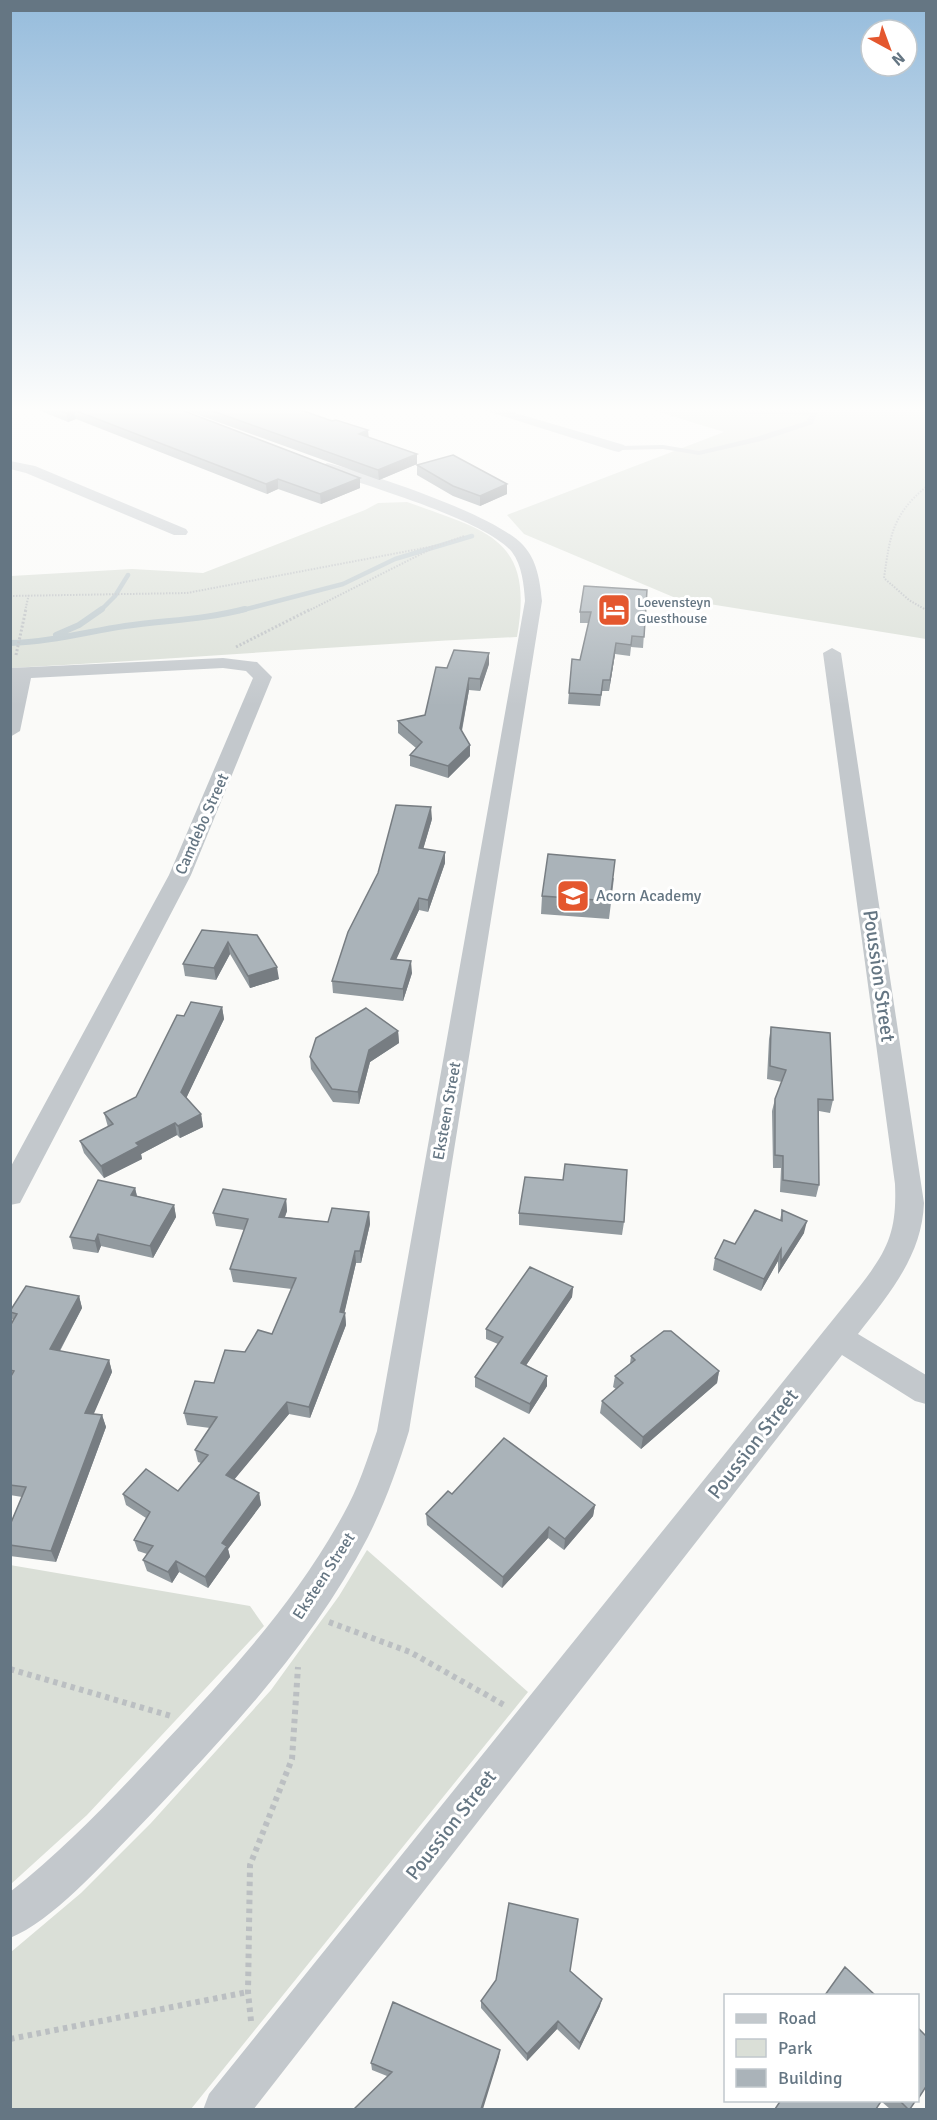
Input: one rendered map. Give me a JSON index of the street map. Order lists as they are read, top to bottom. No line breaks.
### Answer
{"streets":{"street":["Camdebo Street","Poussion Street","Eksteen Street"]},"places":{"hotel":["Loevensteyn Guesthouse"],"school or university":["Acorn Academy"]},"legend":["Road","Park","Building"],"north":"bottom right"}
